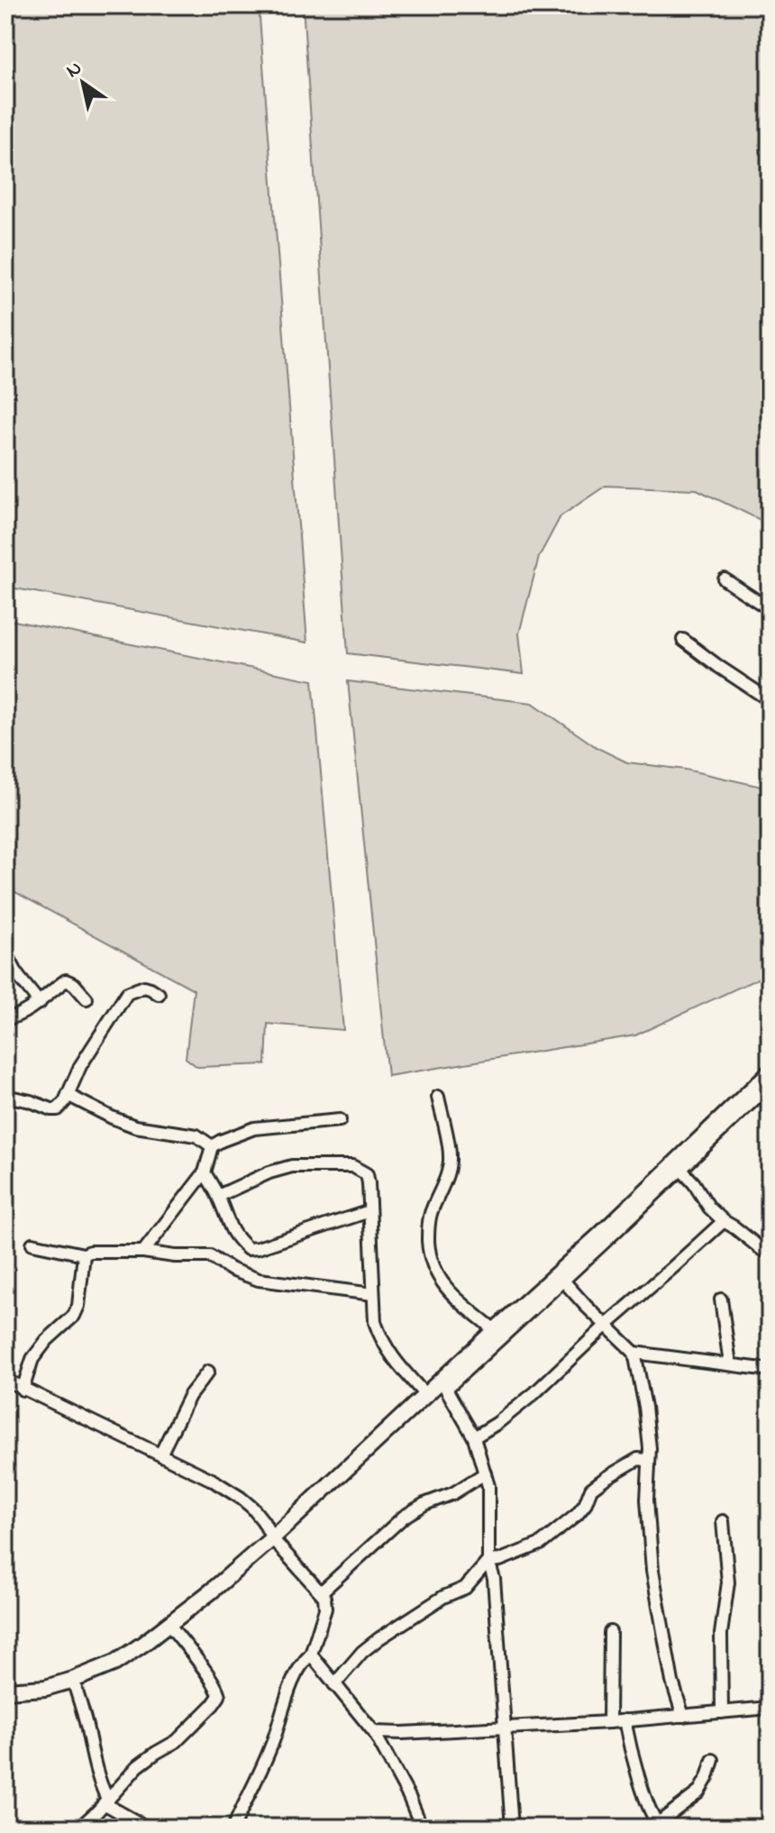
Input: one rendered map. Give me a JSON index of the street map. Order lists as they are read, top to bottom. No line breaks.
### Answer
{"north":"top left"}
